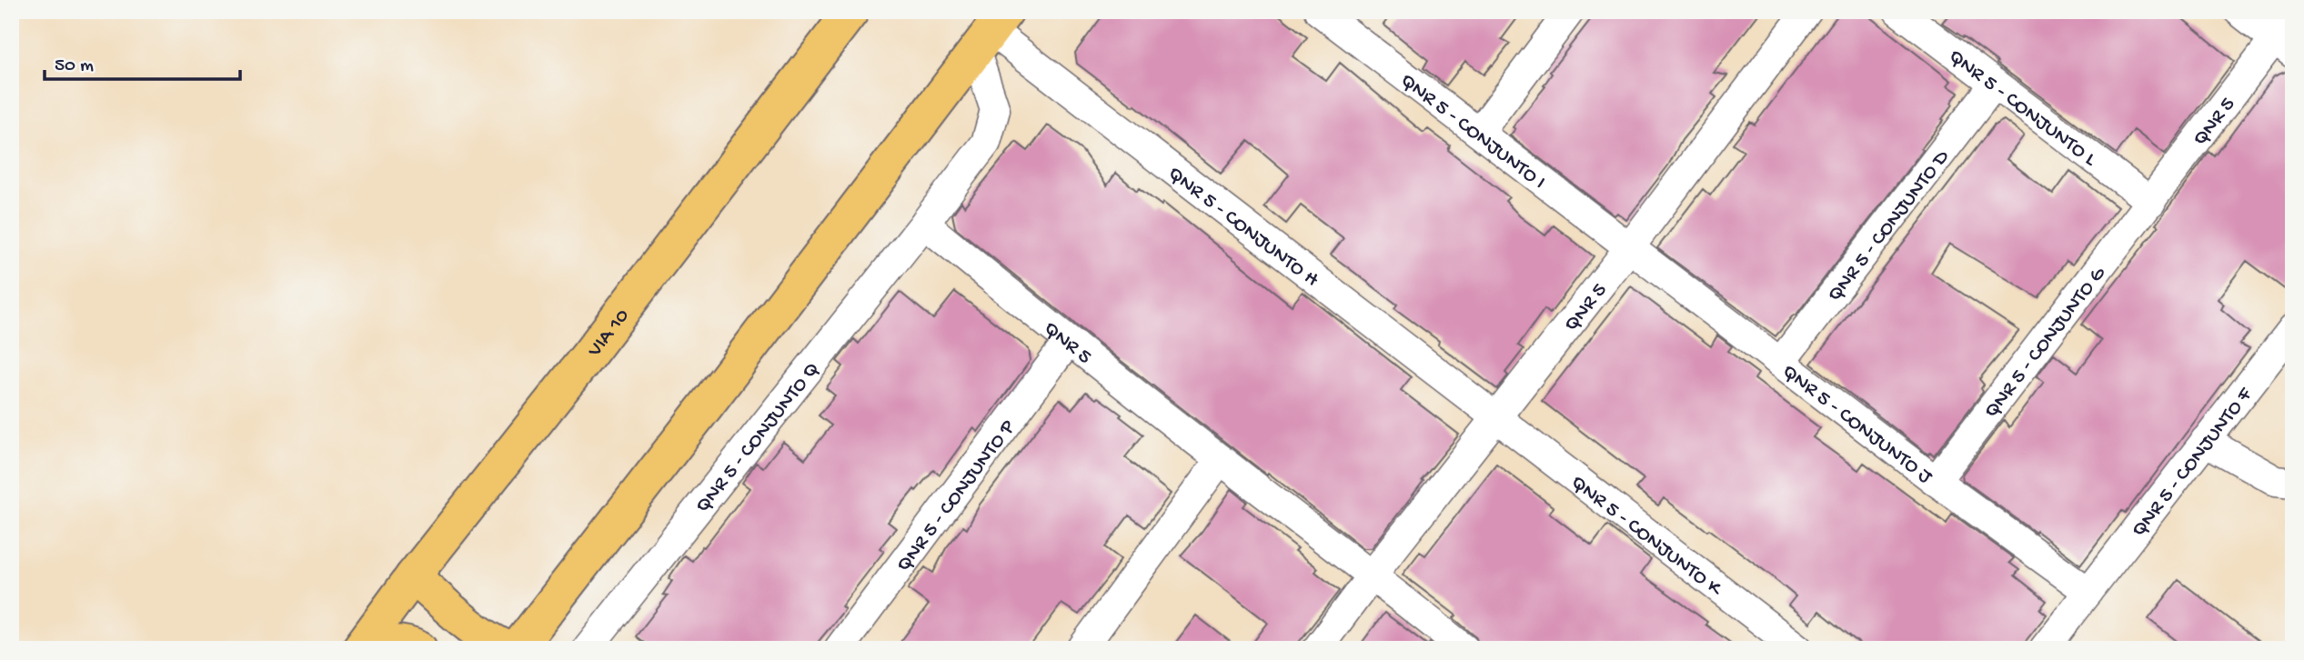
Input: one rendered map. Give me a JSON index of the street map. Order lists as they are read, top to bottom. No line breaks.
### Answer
{"streets":{"main road":["VIA 10"],"street":["QNR 5 - CONJUNTO L","QNR 5","QNR 5 - CONJUNTO I","QNR 5 - CONJUNTO D","QNR 5 - CONJUNTO H","QNR 5 - CONJUNTO G","QNR 5 - CONJUNTO J","QNR 5 - CONJUNTO Q","QNR 5 - CONJUNTO F","QNR 5 - CONJUNTO P","QNR 5 - CONJUNTO K"]},"crossings":[["QNR 5 - CONJUNTO L","QNR 5"],["QNR 5 - CONJUNTO L","QNR 5 - CONJUNTO D"],["QNR 5 - CONJUNTO L","QNR 5 - CONJUNTO G"],["QNR 5","QNR 5 - CONJUNTO I"],["QNR 5","QNR 5 - CONJUNTO H"],["QNR 5","QNR 5 - CONJUNTO G"],["QNR 5","QNR 5 - CONJUNTO J"],["QNR 5","QNR 5 - CONJUNTO Q"],["QNR 5","QNR 5 - CONJUNTO P"],["QNR 5","QNR 5 - CONJUNTO K"],["QNR 5 - CONJUNTO I","QNR 5 - CONJUNTO J"],["QNR 5 - CONJUNTO D","QNR 5 - CONJUNTO J"],["QNR 5 - CONJUNTO H","QNR 5 - CONJUNTO K"],["QNR 5 - CONJUNTO G","QNR 5 - CONJUNTO J"],["QNR 5 - CONJUNTO J","QNR 5 - CONJUNTO F"]],"scale_bar":"50 m"}
